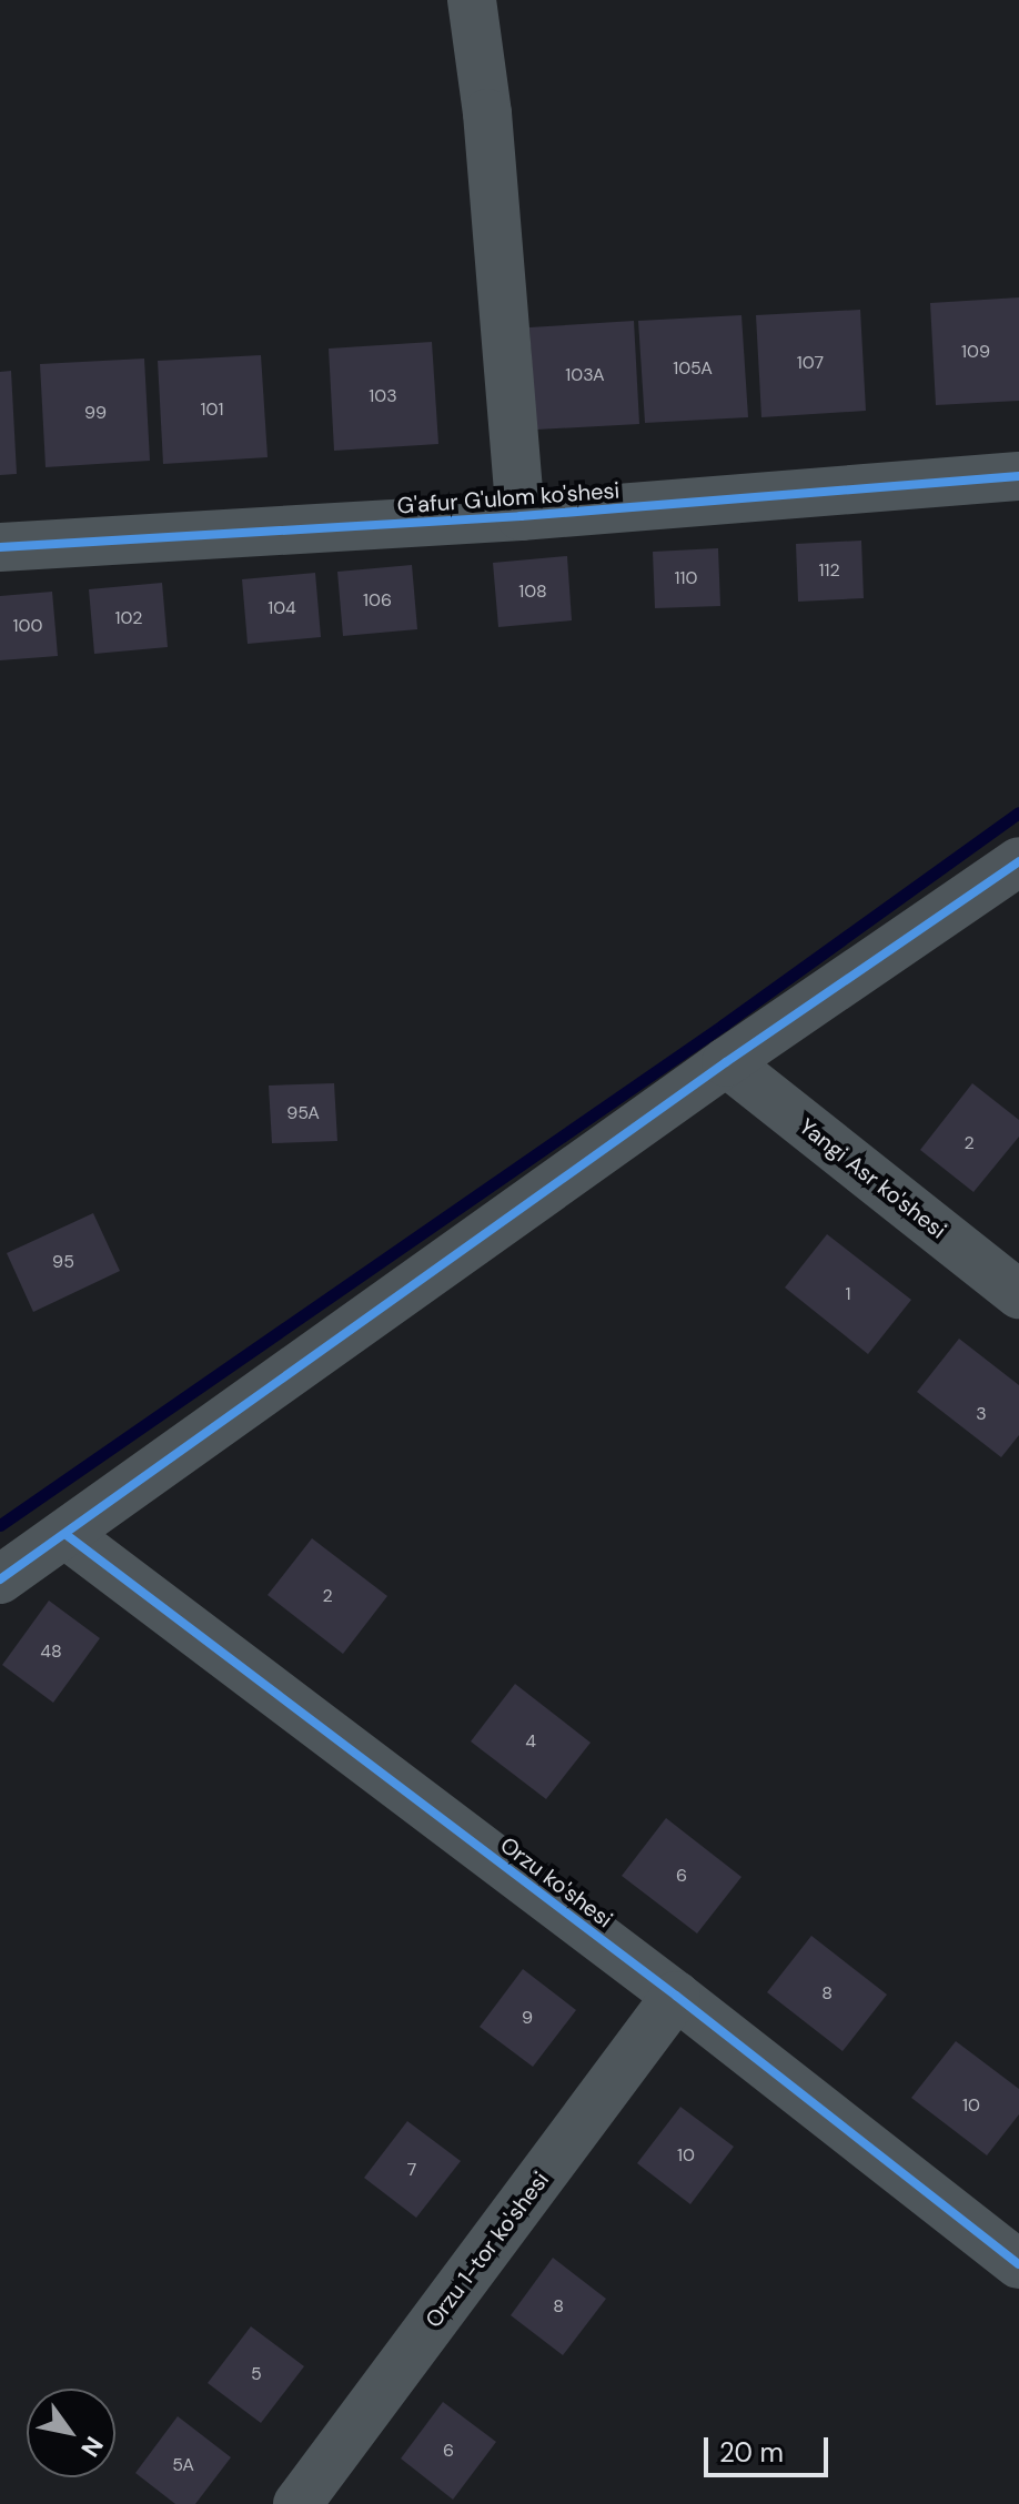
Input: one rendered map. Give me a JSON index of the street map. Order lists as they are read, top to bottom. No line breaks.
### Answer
{"streets":{"street":["G'afur G'ulom ko'shesi","Yangi Asr ko'shesi","Orzu ko'shesi","Orzu 1-tor ko'shesi"]},"crossings":[["Orzu ko'shesi","Orzu 1-tor ko'shesi"]],"house_numbers":["109","107","105A","103A","103","101","99","112","110","108","106","104","102","100","95A","2","95","1","3","2","48","4","6","8","9","10","10","7","8","5","6","5A"],"scale_bar":"20 m","north":"bottom right"}
